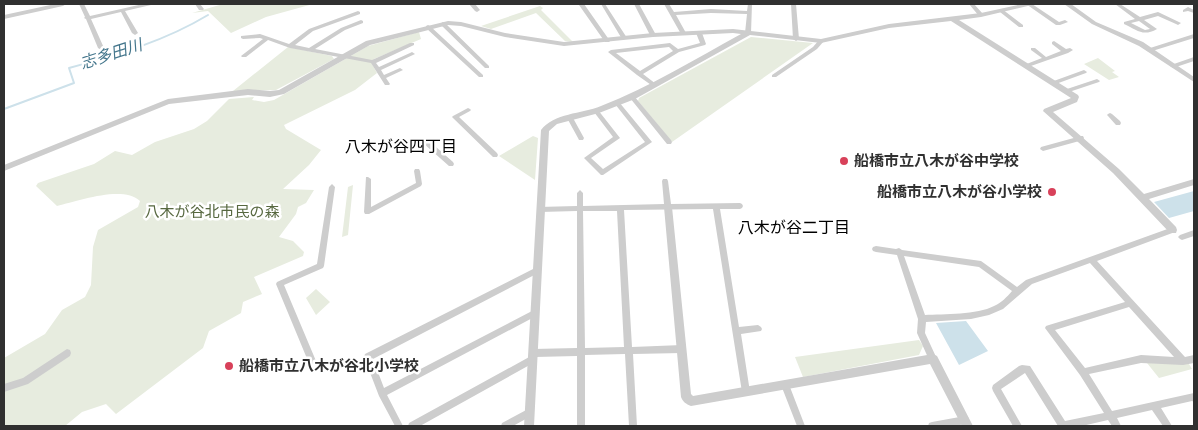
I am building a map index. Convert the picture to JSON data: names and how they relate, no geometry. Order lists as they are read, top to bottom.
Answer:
{
  "districts": ["八木が谷四丁目", "八木が谷二丁目"],
  "water": ["志多田川"],
  "parks": ["八木が谷北市民の森"],
  "places": ["船橋市立八木が谷中学校", "船橋市立八木が谷小学校", "船橋市立八木が谷北小学校"]
}
